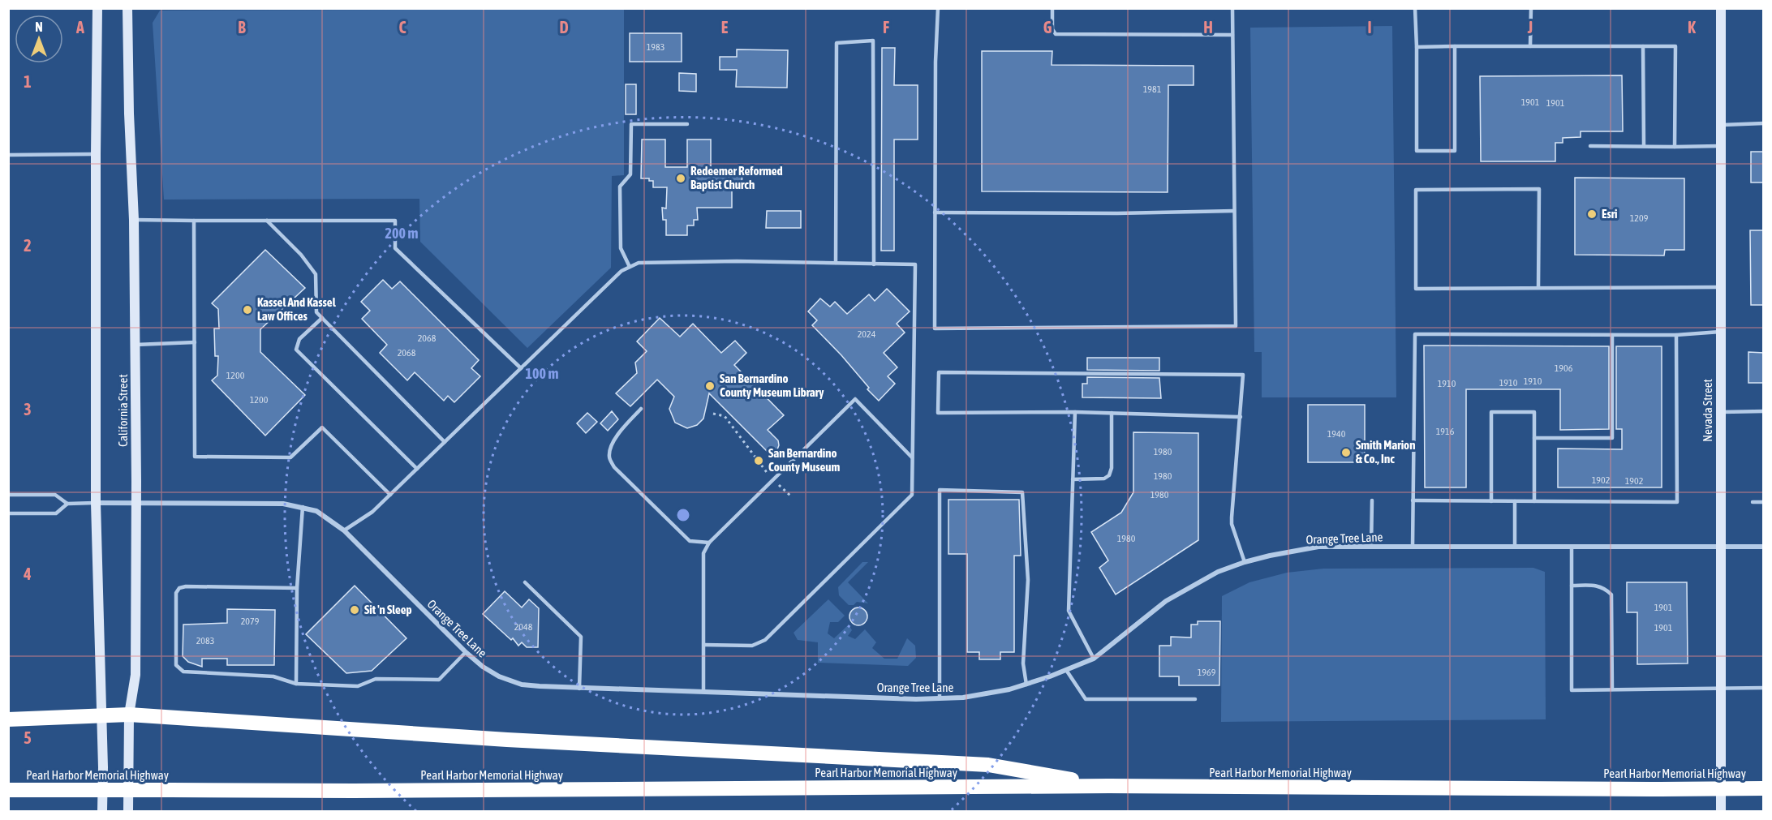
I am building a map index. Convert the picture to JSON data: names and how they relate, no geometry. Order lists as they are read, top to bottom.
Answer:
{
  "streets": {
    "highway": ["Pearl Harbor Memorial Highway"],
    "main road": ["California Street", "Nevada Street"],
    "street": ["Orange Tree Lane"]
  },
  "crossings": [
    ["California Street", "Orange Tree Lane"],
    ["Nevada Street", "Orange Tree Lane"]
  ],
  "places": [
    "Redeemer Reformed Baptist Church",
    "Esri",
    "Kassel And Kassel Law Offices",
    "San Bernardino County Museum Library",
    "Smith Marion & Co., Inc",
    "San Bernardino County Museum",
    "Sit 'n Sleep"
  ],
  "house_numbers": [
    "1983",
    "1981",
    "1901",
    "1901",
    "1209",
    "2024",
    "2068",
    "2068",
    "1906",
    "1200",
    "1910",
    "1910",
    "1910",
    "1200",
    "1916",
    "1940",
    "1980",
    "1980",
    "1902",
    "1902",
    "1980",
    "1980",
    "1901",
    "2079",
    "2048",
    "1901",
    "2083",
    "1969"
  ],
  "north": "top",
  "grid": {
    "columns": [
      "A",
      "B",
      "C",
      "D",
      "E",
      "F",
      "G",
      "H",
      "I",
      "J",
      "K"
    ],
    "rows": [
      "1",
      "2",
      "3",
      "4",
      "5"
    ]
  },
  "rings": ["200 m", "100 m"]
}
